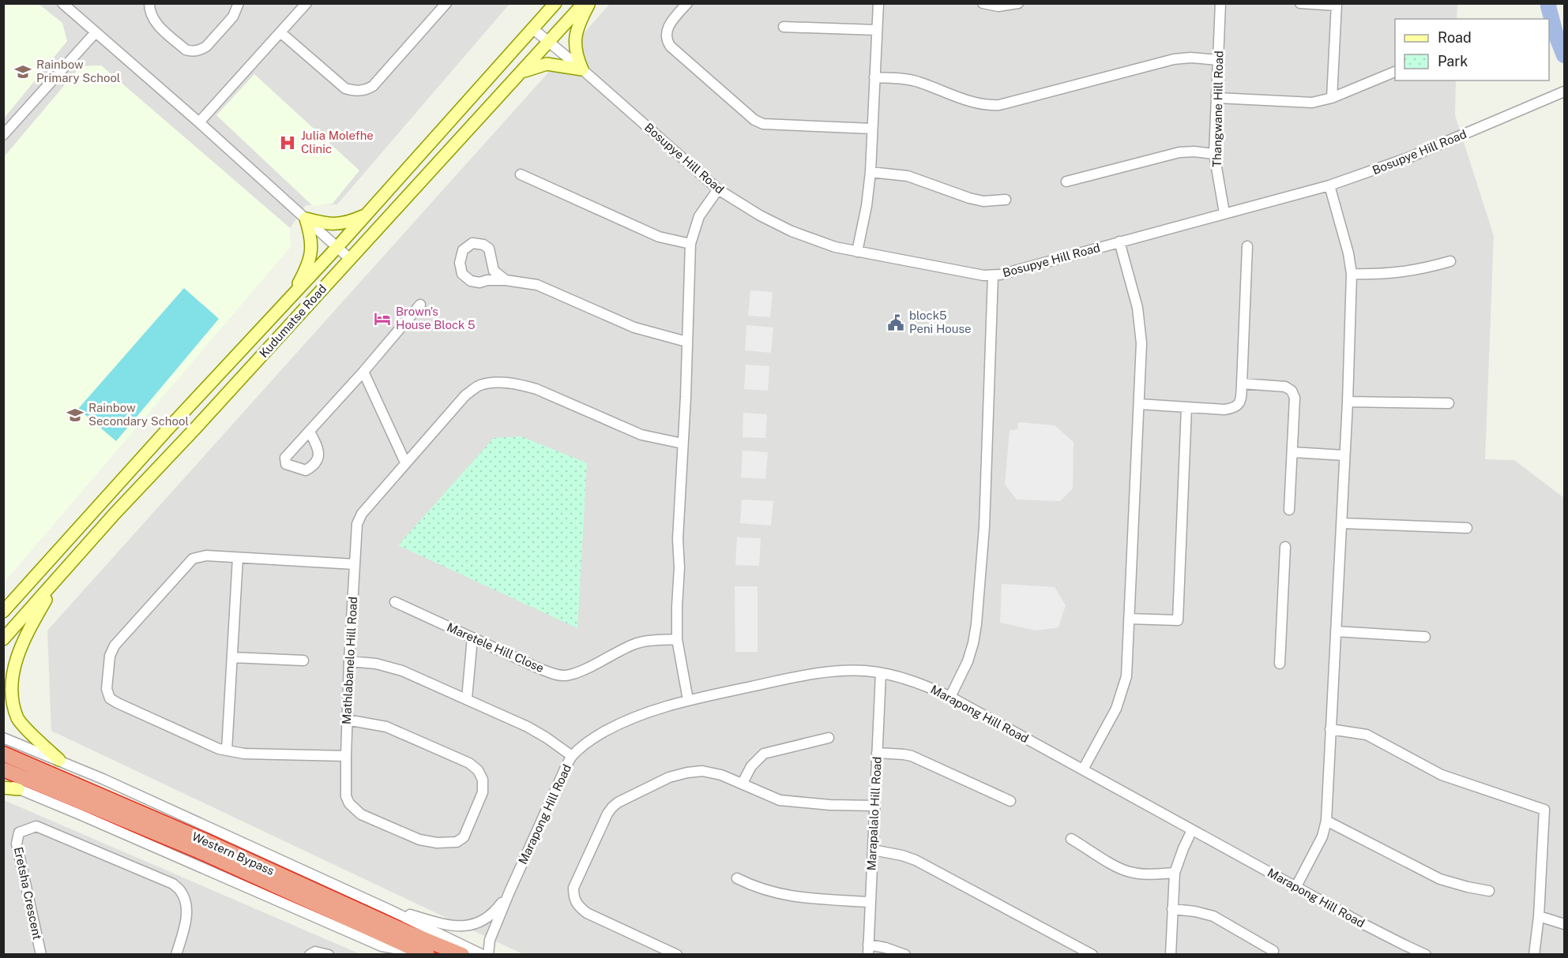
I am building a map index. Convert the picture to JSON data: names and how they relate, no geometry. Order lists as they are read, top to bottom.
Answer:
{
  "streets": {
    "highway": ["Western Bypass"],
    "main road": ["Kudumatse Road"],
    "street": [
      "Thangwane Hill Road",
      "Bosupye Hill Road",
      "Maretele Hill Close",
      "Mathlabanelo Hill Road",
      "Marapong Hill Road",
      "Marapalalo Hill Road",
      "Eretsha Crescent"
    ]
  },
  "crossings": [
    ["Thangwane Hill Road", "Bosupye Hill Road"],
    ["Bosupye Hill Road", "Kudumatse Road"],
    ["Marapong Hill Road", "Marapalalo Hill Road"]
  ],
  "places": {
    "school or university": ["Rainbow Primary School", "Rainbow Secondary School"],
    "hospital": ["Julia Molefhe Clinic"],
    "hotel": ["Brown's House Block 5"],
    "public building": ["block5 Peni House"]
  },
  "legend": ["Road", "Park"]
}
